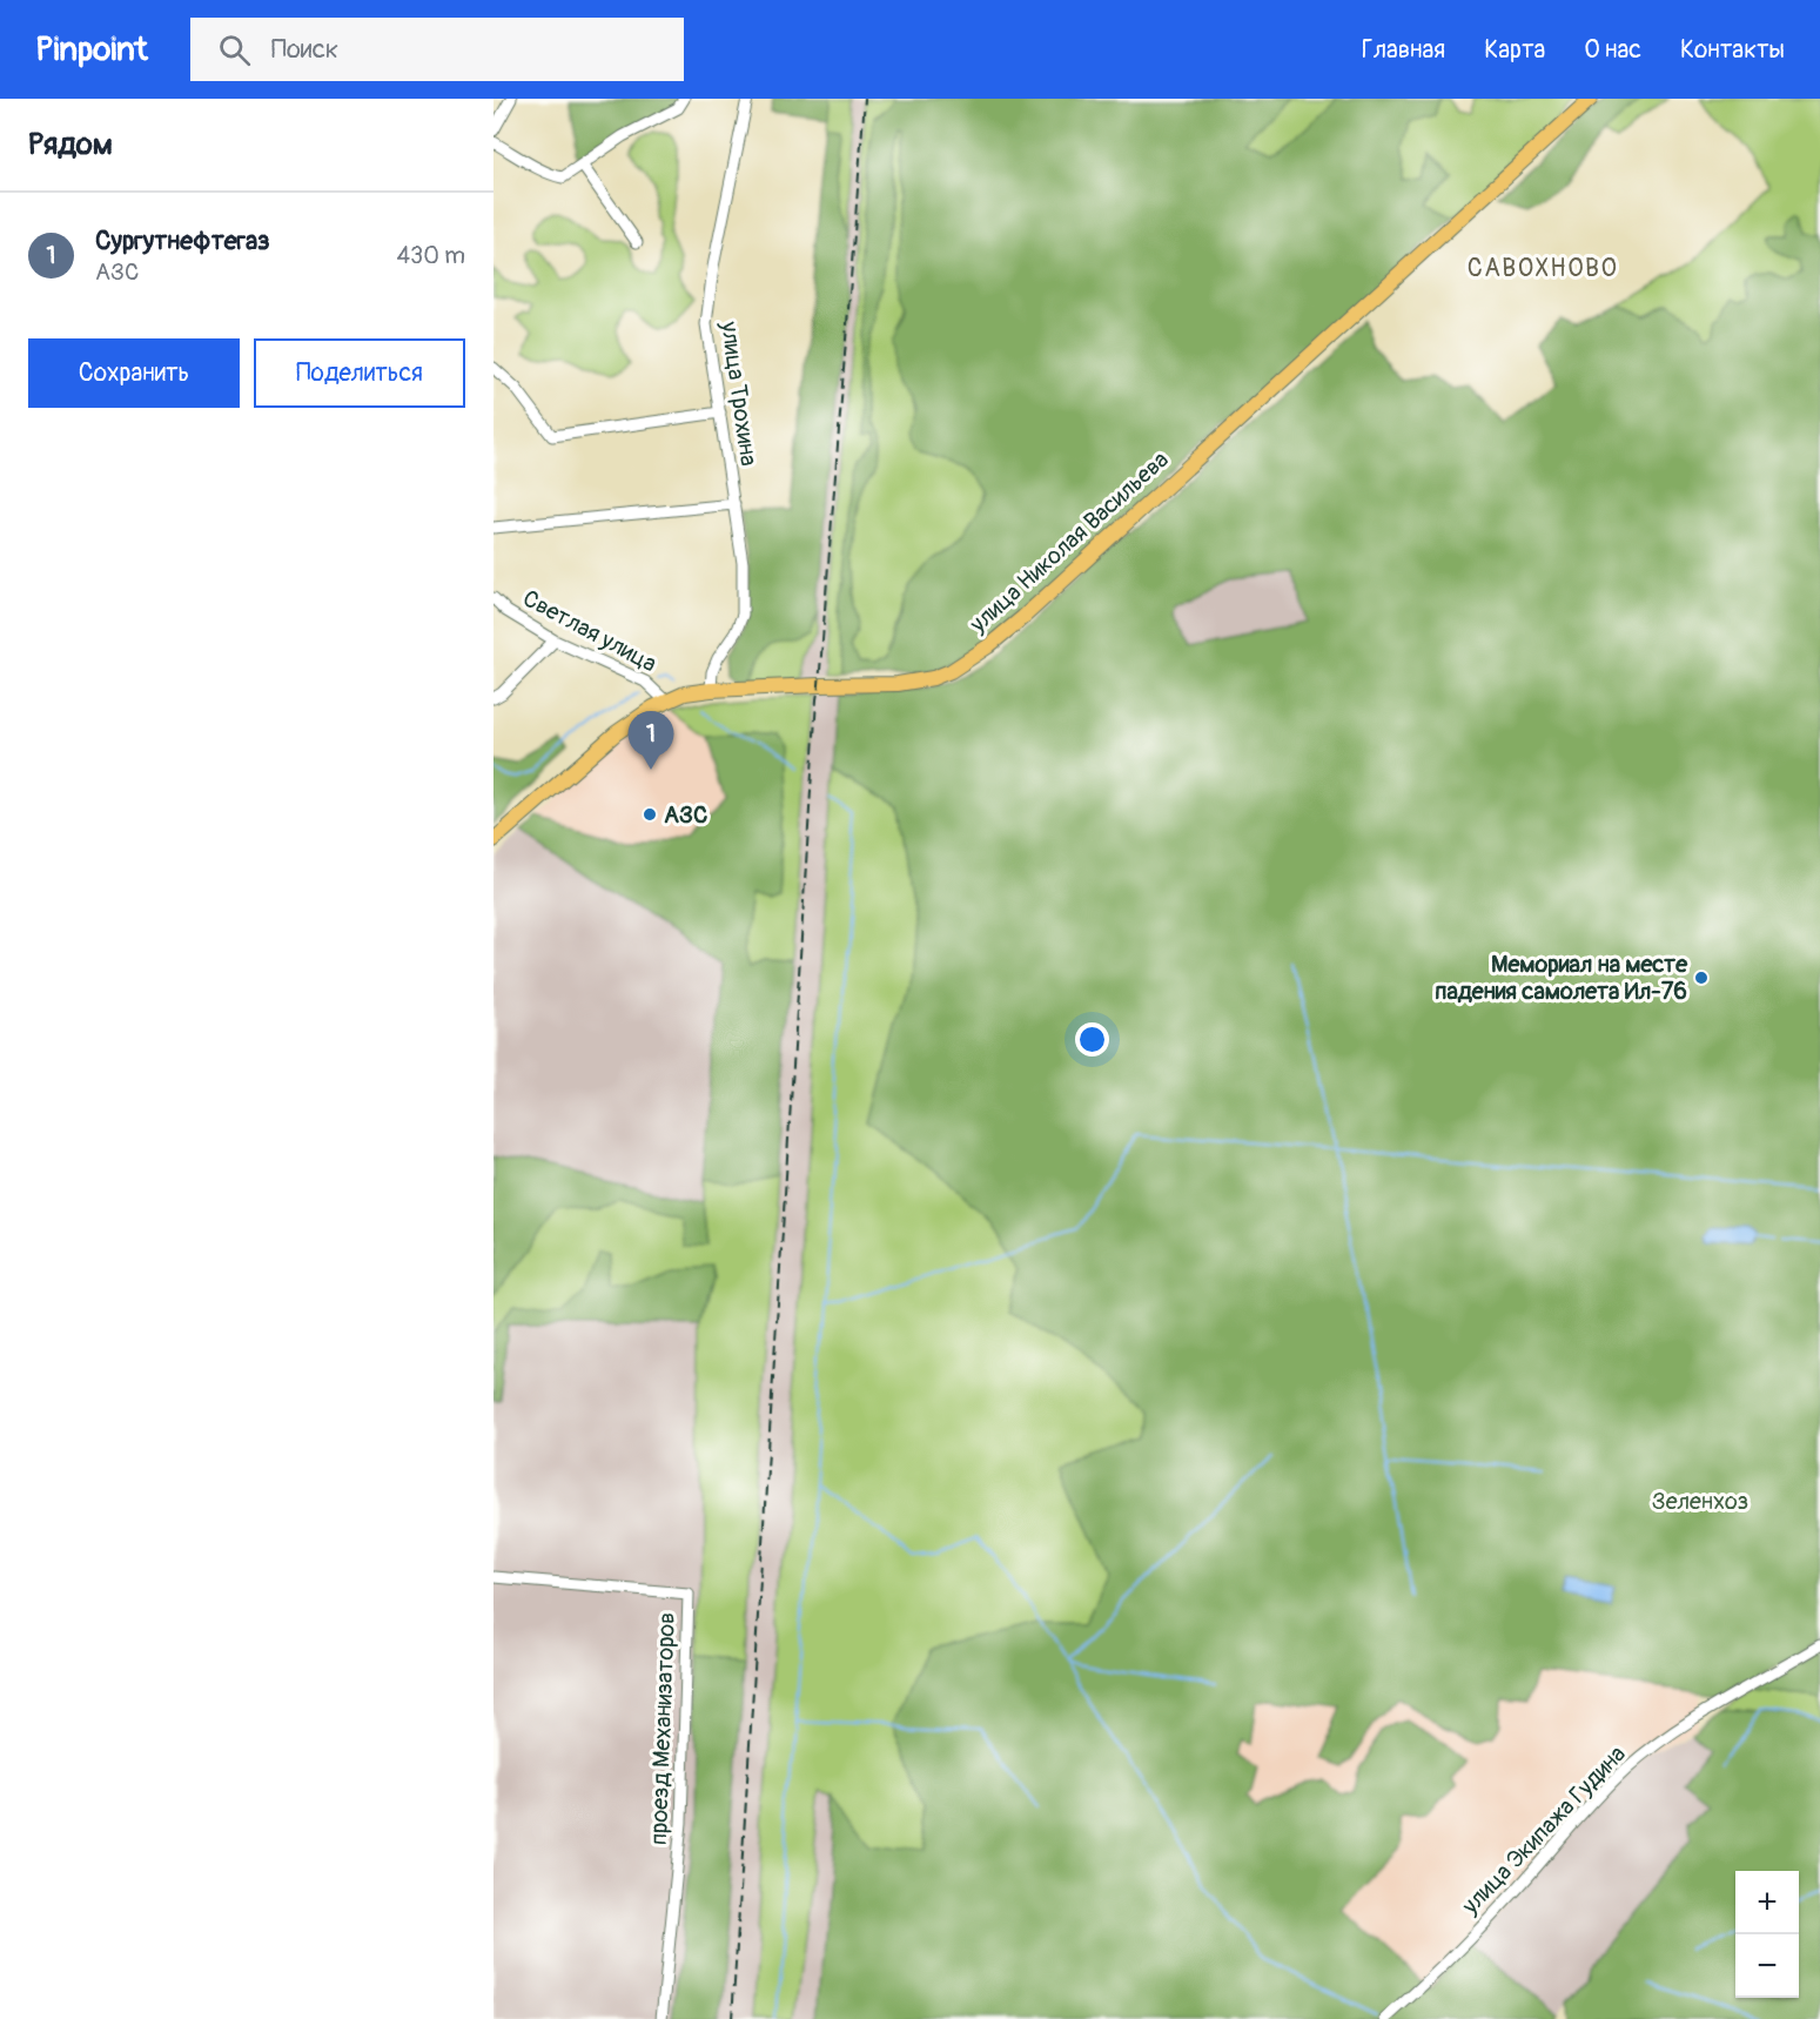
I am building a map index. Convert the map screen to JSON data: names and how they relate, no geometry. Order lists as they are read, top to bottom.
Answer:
{
  "streets": {
    "main road": ["улица Николая Васильева"],
    "street": [
      "улица Трохина",
      "Светлая улица",
      "проезд Механизаторов",
      "улица Экипажа Гудина"
    ]
  },
  "crossings": [
    ["улица Трохина", "улица Николая Васильева"],
    ["улица Николая Васильева", "Светлая улица"]
  ],
  "districts": ["САВОХНОВО"],
  "parks": ["Зеленхоз"],
  "places": ["АЗС", "Мемориал на месте падения самолета Ил-76"],
  "page": {
    "header": "Pinpoint",
    "search": "Поиск",
    "nav": [
      "Главная",
      "Карта",
      "О нас",
      "Контакты"
    ],
    "heading": "Рядом",
    "list": [
      {
        "mark": "1",
        "name": "Сургутнефтегаз",
        "note": "АЗС",
        "value": "430 m"
      }
    ],
    "buttons": ["Сохранить", "Поделиться"],
    "pins": "1",
    "map_buttons": ["+", "−"]
  }
}
